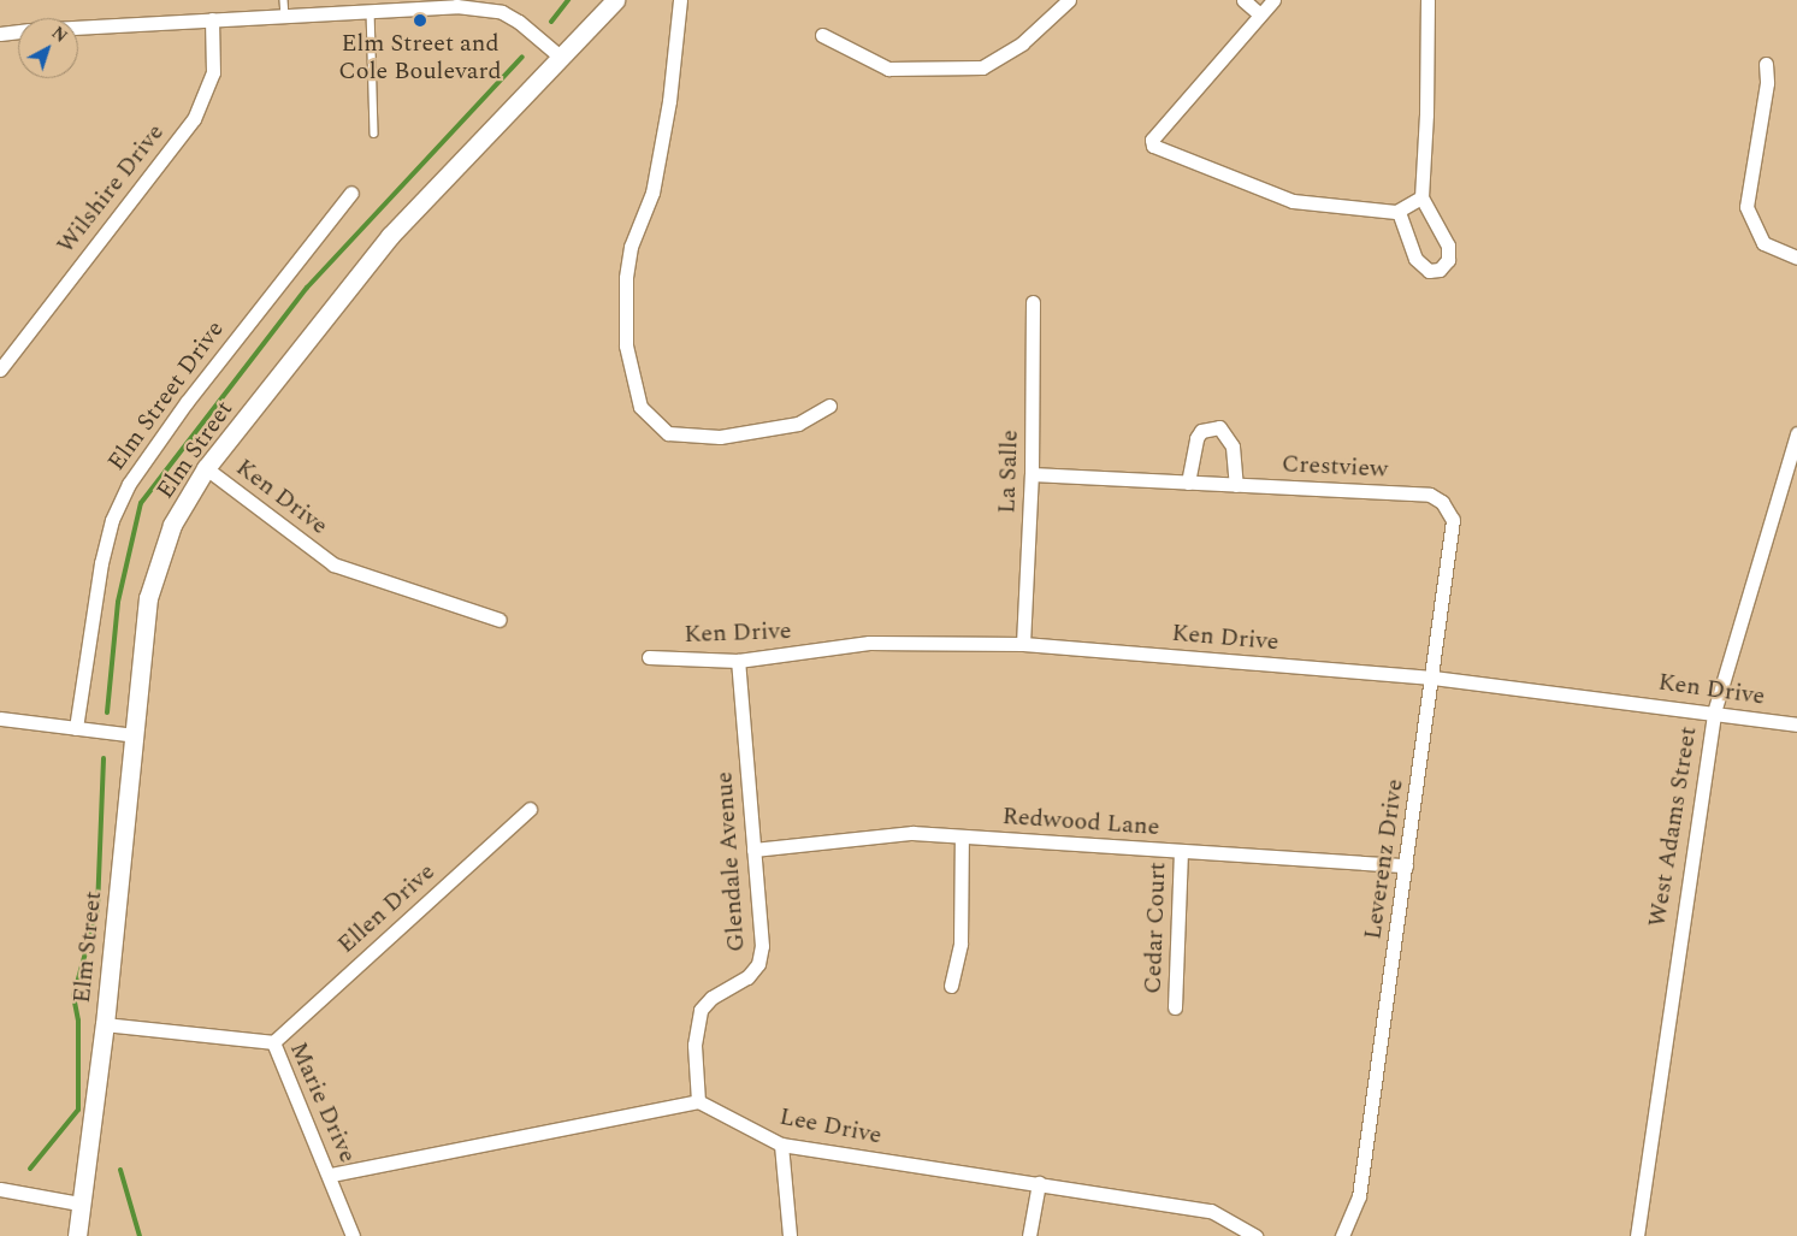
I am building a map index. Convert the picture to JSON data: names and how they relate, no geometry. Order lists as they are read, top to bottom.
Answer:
{
  "streets": {
    "main road": ["Elm Street"],
    "street": [
      "Wilshire Drive",
      "Elm Street Drive",
      "Crestview",
      "La Salle",
      "Ken Drive",
      "Redwood Lane",
      "West Adams Street",
      "Leverenz Drive",
      "Glendale Avenue",
      "Ellen Drive",
      "Cedar Court",
      "Marie Drive",
      "Lee Drive"
    ]
  },
  "crossings": [
    ["Elm Street", "Ken Drive"],
    ["Elm Street", "Marie Drive"],
    ["Crestview", "La Salle"],
    ["Crestview", "Leverenz Drive"],
    ["La Salle", "Ken Drive"],
    ["Ken Drive", "West Adams Street"],
    ["Ken Drive", "Leverenz Drive"],
    ["Ken Drive", "Glendale Avenue"],
    ["Redwood Lane", "Leverenz Drive"],
    ["Redwood Lane", "Glendale Avenue"],
    ["Redwood Lane", "Cedar Court"],
    ["Glendale Avenue", "Lee Drive"],
    ["Ellen Drive", "Marie Drive"]
  ],
  "places": ["Elm Street and Cole Boulevard"],
  "north": "top right"
}
